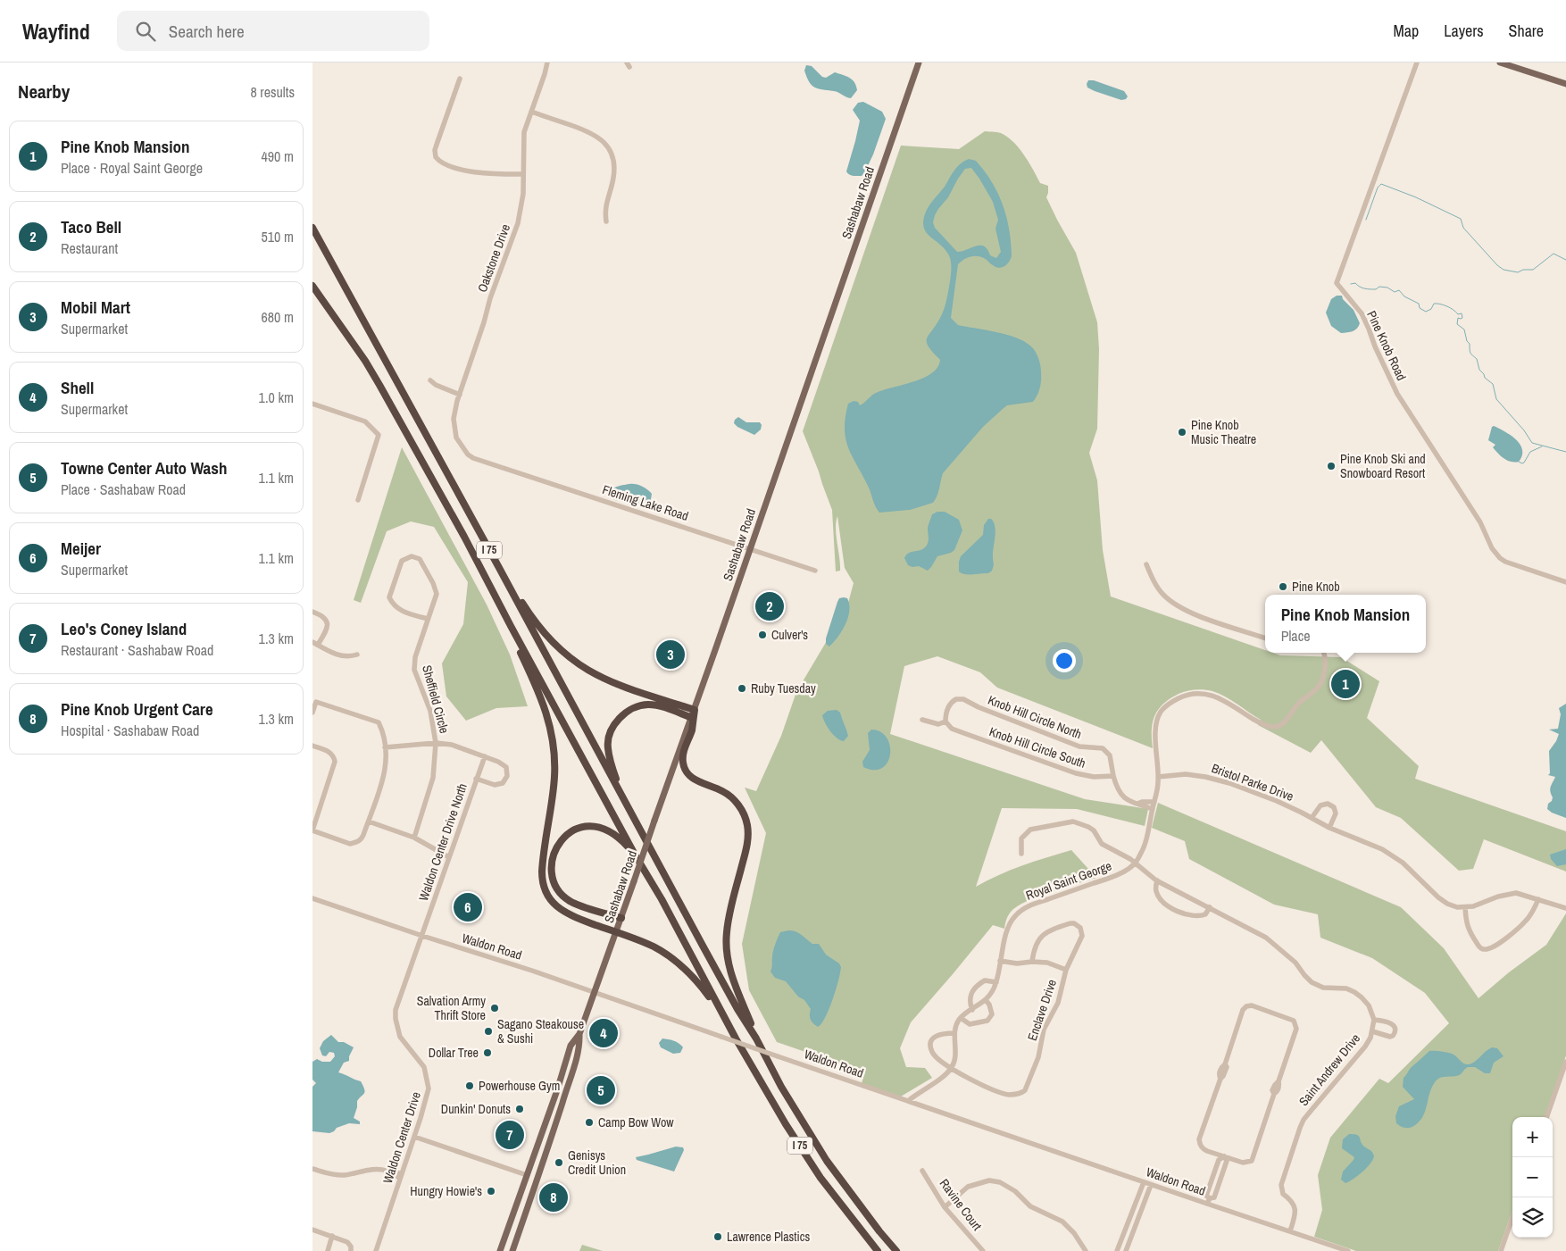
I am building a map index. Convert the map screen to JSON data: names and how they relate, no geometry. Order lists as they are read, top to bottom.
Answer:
{
  "streets": {
    "highway": ["I 75"],
    "main road": ["Sashabaw Road"],
    "street": [
      "Oakstone Drive",
      "Pine Knob Road",
      "Fleming Lake Road",
      "Sheffield Circle",
      "Knob Hill Circle North",
      "Knob Hill Circle South",
      "Bristol Parke Drive",
      "Waldon Center Drive North",
      "Royal Saint George",
      "Waldon Road",
      "Enclave Drive",
      "Saint Andrew Drive",
      "Waldon Center Drive",
      "Ravine Court"
    ]
  },
  "crossings": [
    ["Sashabaw Road", "Fleming Lake Road"],
    ["Sashabaw Road", "Waldon Road"],
    ["Oakstone Drive", "Fleming Lake Road"],
    ["Knob Hill Circle North", "Knob Hill Circle South"],
    ["Waldon Center Drive North", "Waldon Road"],
    ["Waldon Center Drive North", "Waldon Center Drive"],
    ["Waldon Road", "Saint Andrew Drive"],
    ["Waldon Road", "Waldon Center Drive"]
  ],
  "places": [
    "Pine Knob Music Theatre",
    "Pine Knob Ski and Snowboard Resort",
    "Pine Knob",
    "Culver's",
    "Ruby Tuesday",
    "Salvation Army Thrift Store",
    "Sagano Steakouse & Sushi",
    "Dollar Tree",
    "Powerhouse Gym",
    "Dunkin' Donuts",
    "Camp Bow Wow",
    "Genisys Credit Union",
    "Hungry Howie's",
    "Lawrence Plastics"
  ],
  "page": {
    "header": "Wayfind",
    "search": "Search here",
    "nav": ["Map", "Layers", "Share"],
    "heading": ["Nearby", "8 results"],
    "list": [
      {
        "mark": "1",
        "name": "Pine Knob Mansion",
        "note": "Place · Royal Saint George",
        "value": "490 m"
      },
      {
        "mark": "2",
        "name": "Taco Bell",
        "note": "Restaurant",
        "value": "510 m"
      },
      {
        "mark": "3",
        "name": "Mobil Mart",
        "note": "Supermarket",
        "value": "680 m"
      },
      {
        "mark": "4",
        "name": "Shell",
        "note": "Supermarket",
        "value": "1.0 km"
      },
      {
        "mark": "5",
        "name": "Towne Center Auto Wash",
        "note": "Place · Sashabaw Road",
        "value": "1.1 km"
      },
      {
        "mark": "6",
        "name": "Meijer",
        "note": "Supermarket",
        "value": "1.1 km"
      },
      {
        "mark": "7",
        "name": "Leo's Coney Island",
        "note": "Restaurant · Sashabaw Road",
        "value": "1.3 km"
      },
      {
        "mark": "8",
        "name": "Pine Knob Urgent Care",
        "note": "Hospital · Sashabaw Road",
        "value": "1.3 km"
      }
    ],
    "pins": [
      "2",
      "3",
      "1",
      "6",
      "4",
      "5",
      "7",
      "8"
    ],
    "popup": ["Pine Knob Mansion", "Place"],
    "map_buttons": ["+", "−"]
  }
}
